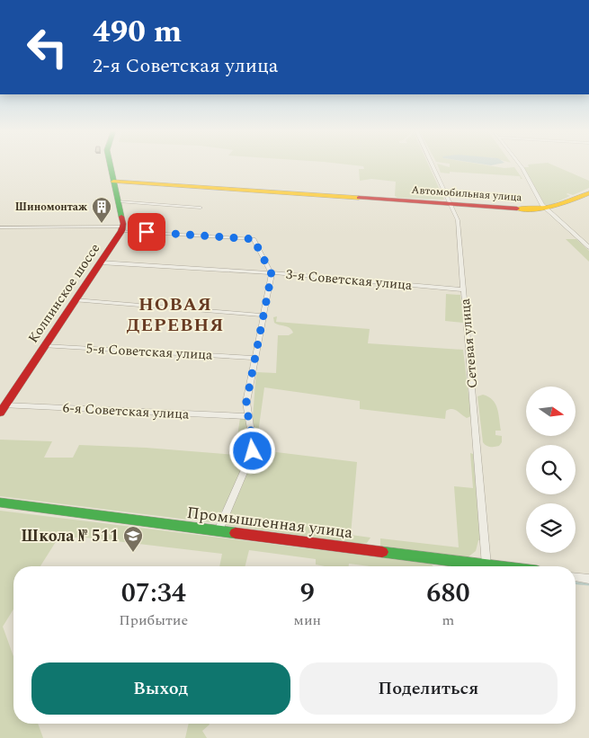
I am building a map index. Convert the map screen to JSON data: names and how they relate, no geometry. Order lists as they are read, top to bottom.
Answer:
{
  "streets": {
    "street": [
      "Автомобильная улица",
      "3-я Советская улица",
      "Колпинское шоссе",
      "Сетевая улица",
      "5-я Советская улица",
      "6-я Советская улица",
      "Промышленная улица"
    ]
  },
  "crossings": [
    ["Автомобильная улица", "Сетевая улица"],
    ["3-я Советская улица", "Колпинское шоссе"],
    ["3-я Советская улица", "Сетевая улица"],
    ["Колпинское шоссе", "5-я Советская улица"],
    ["Колпинское шоссе", "6-я Советская улица"],
    ["Сетевая улица", "Промышленная улица"]
  ],
  "districts": ["НОВАЯ ДЕРЕВНЯ"],
  "places": {
    "building": ["Шиномонтаж"],
    "school or university": ["Школа № 511"]
  },
  "north": "right",
  "page": {
    "turn": ["490 m", "2-я Советская улица"],
    "eta": [
      "07:34",
      "Прибытие",
      "9",
      "мин",
      "680",
      "m"
    ],
    "buttons": ["Выход", "Поделиться"]
  }
}
